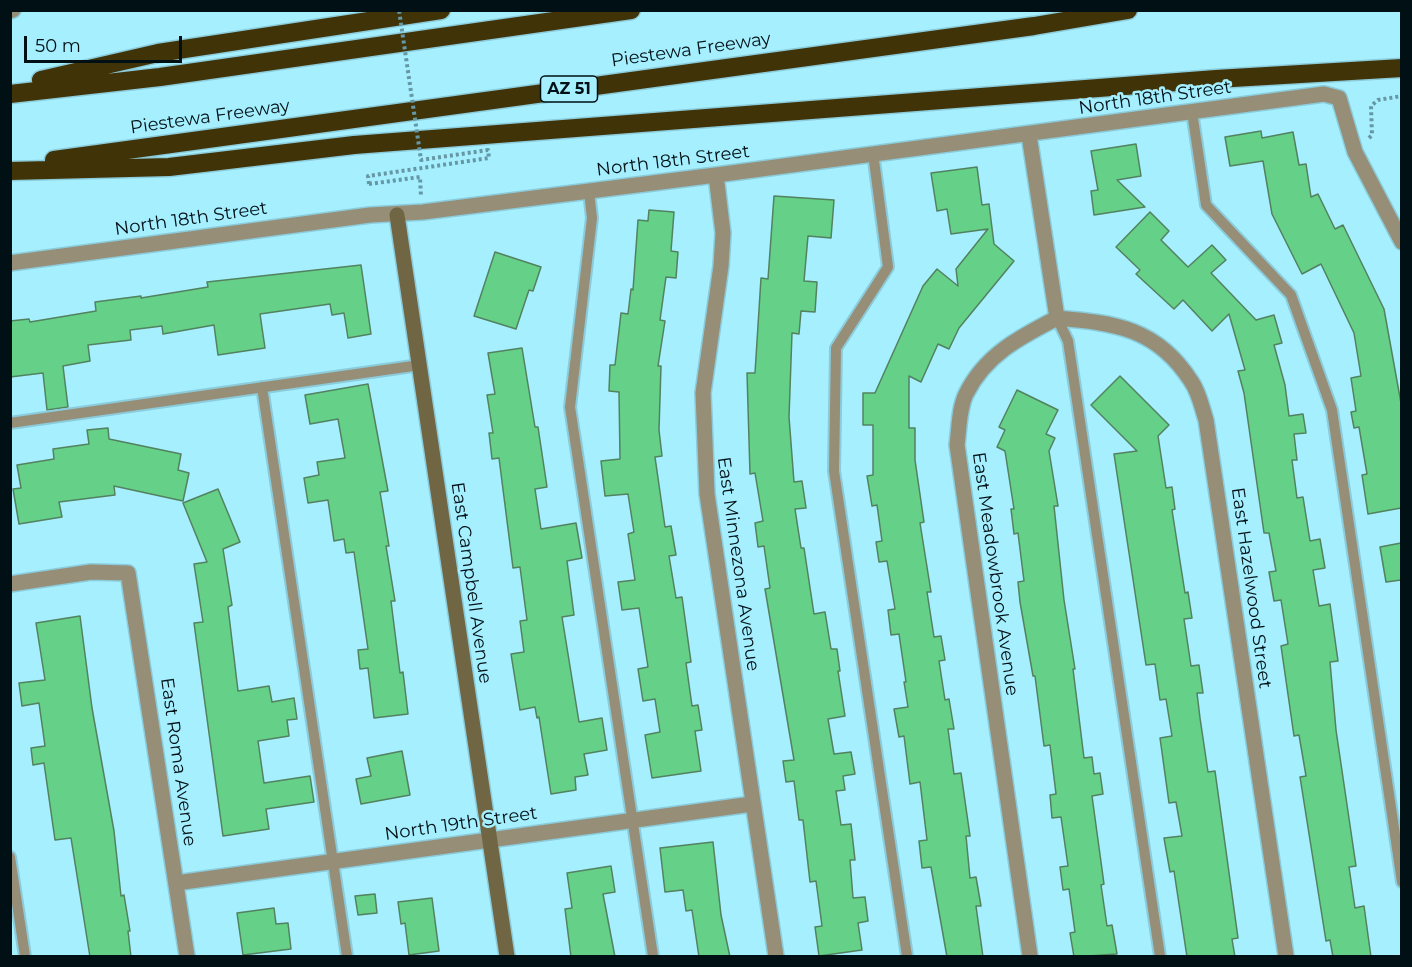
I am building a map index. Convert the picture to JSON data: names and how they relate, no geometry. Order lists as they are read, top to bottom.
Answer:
{
  "streets": {
    "highway": ["Piestewa Freeway", "AZ 51"],
    "street": [
      "North 18th Street",
      "East Minnezona Avenue",
      "East Meadowbrook Avenue",
      "East Campbell Avenue",
      "East Hazelwood Street",
      "East Roma Avenue",
      "North 19th Street"
    ]
  },
  "crossings": [
    ["North 18th Street", "East Minnezona Avenue"],
    ["North 18th Street", "East Campbell Avenue"],
    ["East Minnezona Avenue", "North 19th Street"],
    ["East Meadowbrook Avenue", "East Hazelwood Street"],
    ["East Campbell Avenue", "North 19th Street"],
    ["East Roma Avenue", "North 19th Street"]
  ],
  "scale_bar": "50 m"
}
